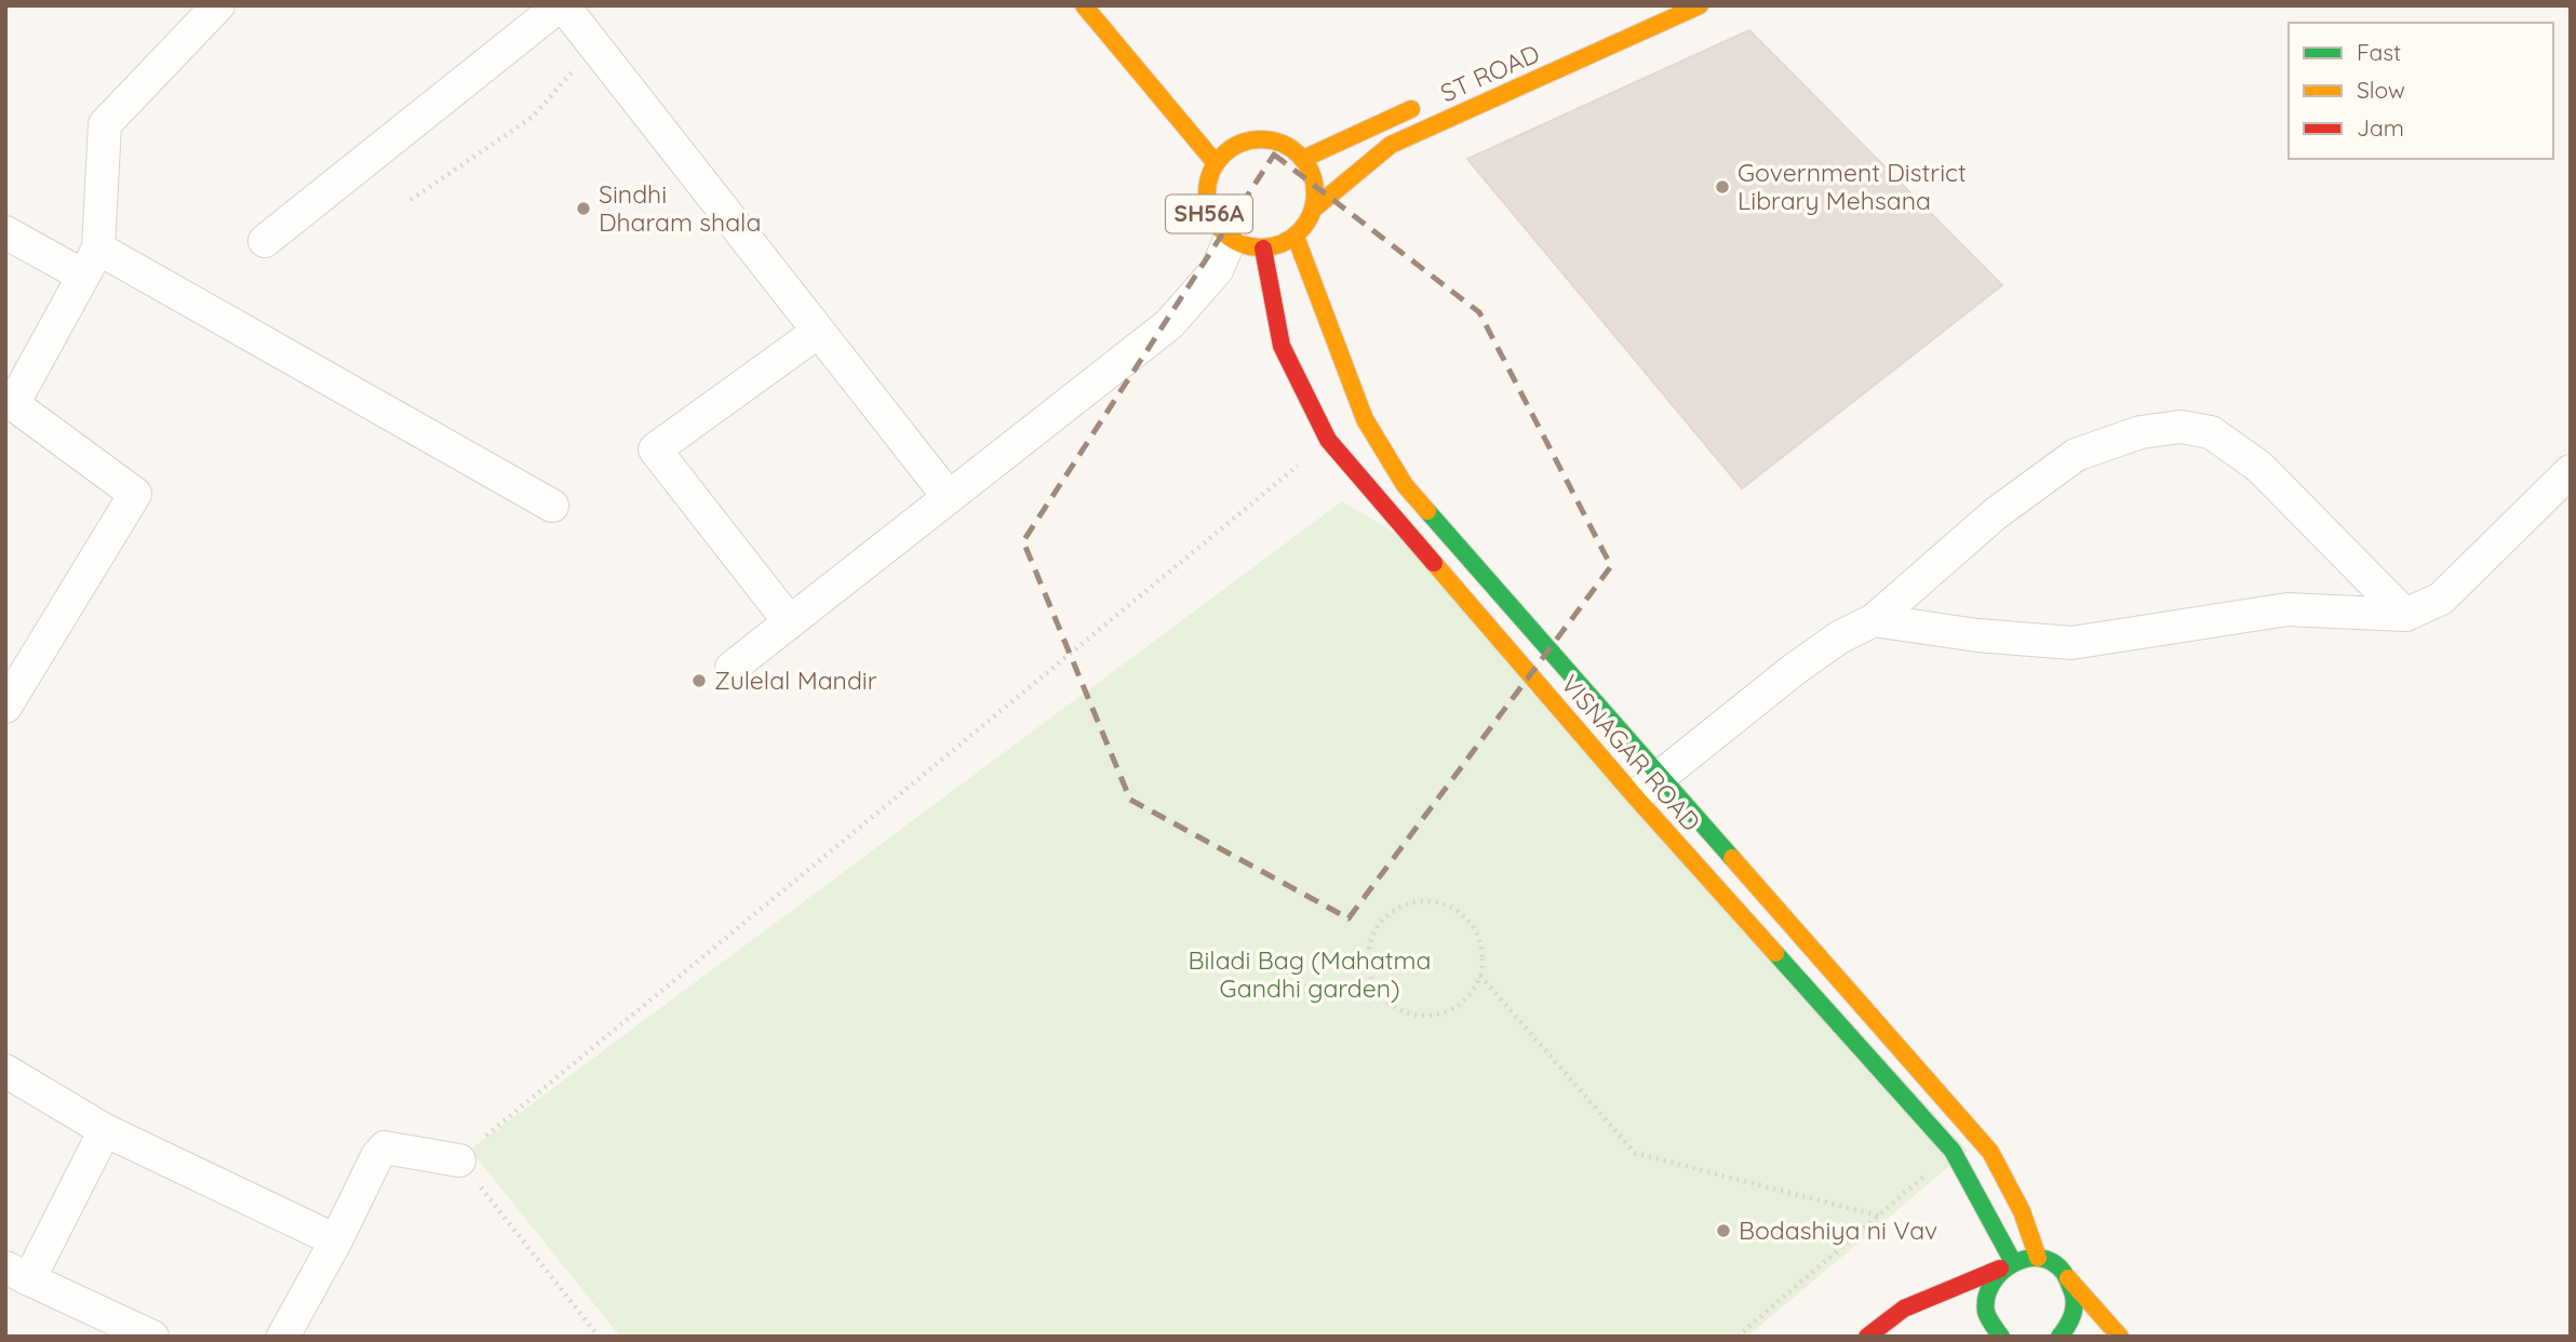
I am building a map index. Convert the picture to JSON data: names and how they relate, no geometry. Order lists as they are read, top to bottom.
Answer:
{
  "streets": {
    "main road": ["ST ROAD", "SH56A", "VISNAGAR ROAD"]
  },
  "crossings": [
    ["ST ROAD", "SH56A"],
    ["ST ROAD", "VISNAGAR ROAD"],
    ["SH56A", "VISNAGAR ROAD"]
  ],
  "parks": ["Biladi Bag (Mahatma Gandhi garden)"],
  "places": [
    "Government District Library Mehsana",
    "Sindhi Dharam shala",
    "Zulelal Mandir",
    "Bodashiya ni Vav"
  ],
  "legend": ["Fast", "Slow", "Jam"]
}
